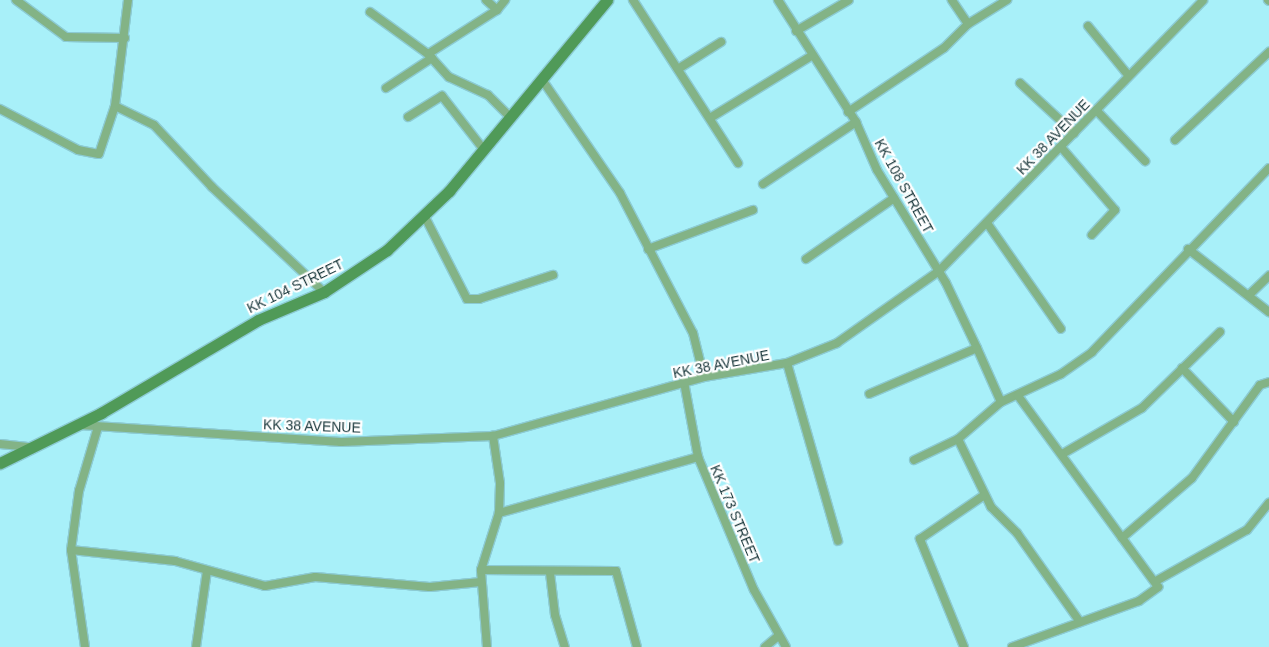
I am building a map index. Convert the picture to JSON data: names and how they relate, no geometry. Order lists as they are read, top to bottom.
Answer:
{
  "streets": {
    "street": [
      "KK 38 AVENUE",
      "KK 108 STREET",
      "KK 104 STREET",
      "KK 173 STREET"
    ]
  },
  "crossings": [
    ["KK 38 AVENUE", "KK 108 STREET"],
    ["KK 38 AVENUE", "KK 104 STREET"],
    ["KK 38 AVENUE", "KK 173 STREET"]
  ]
}
